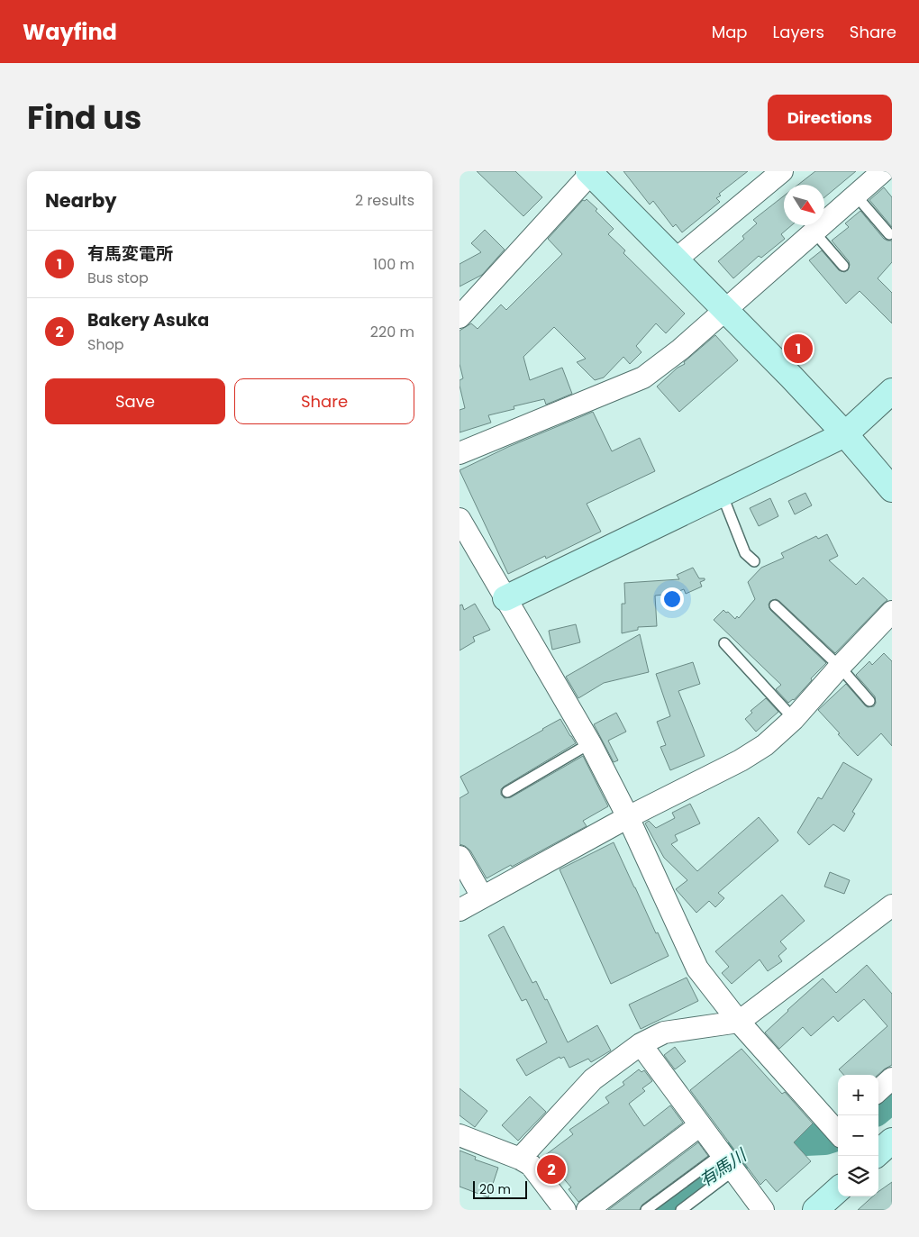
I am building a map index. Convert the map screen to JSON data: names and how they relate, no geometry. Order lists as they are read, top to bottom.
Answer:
{
  "water": ["有馬川"],
  "scale_bar": "20 m",
  "north": "bottom right",
  "page": {
    "header": "Wayfind",
    "nav": ["Map", "Layers", "Share"],
    "title": "Find us",
    "buttons": [
      "Directions",
      ["Save", "Share"]
    ],
    "heading": ["Nearby", "2 results"],
    "list": [
      {
        "mark": "1",
        "name": "有馬変電所",
        "note": "Bus stop",
        "value": "100 m"
      },
      {
        "mark": "2",
        "name": "Bakery Asuka",
        "note": "Shop",
        "value": "220 m"
      }
    ],
    "pins": ["1", "2"],
    "map_buttons": ["+", "−"],
    "scale": "20 m"
  }
}
